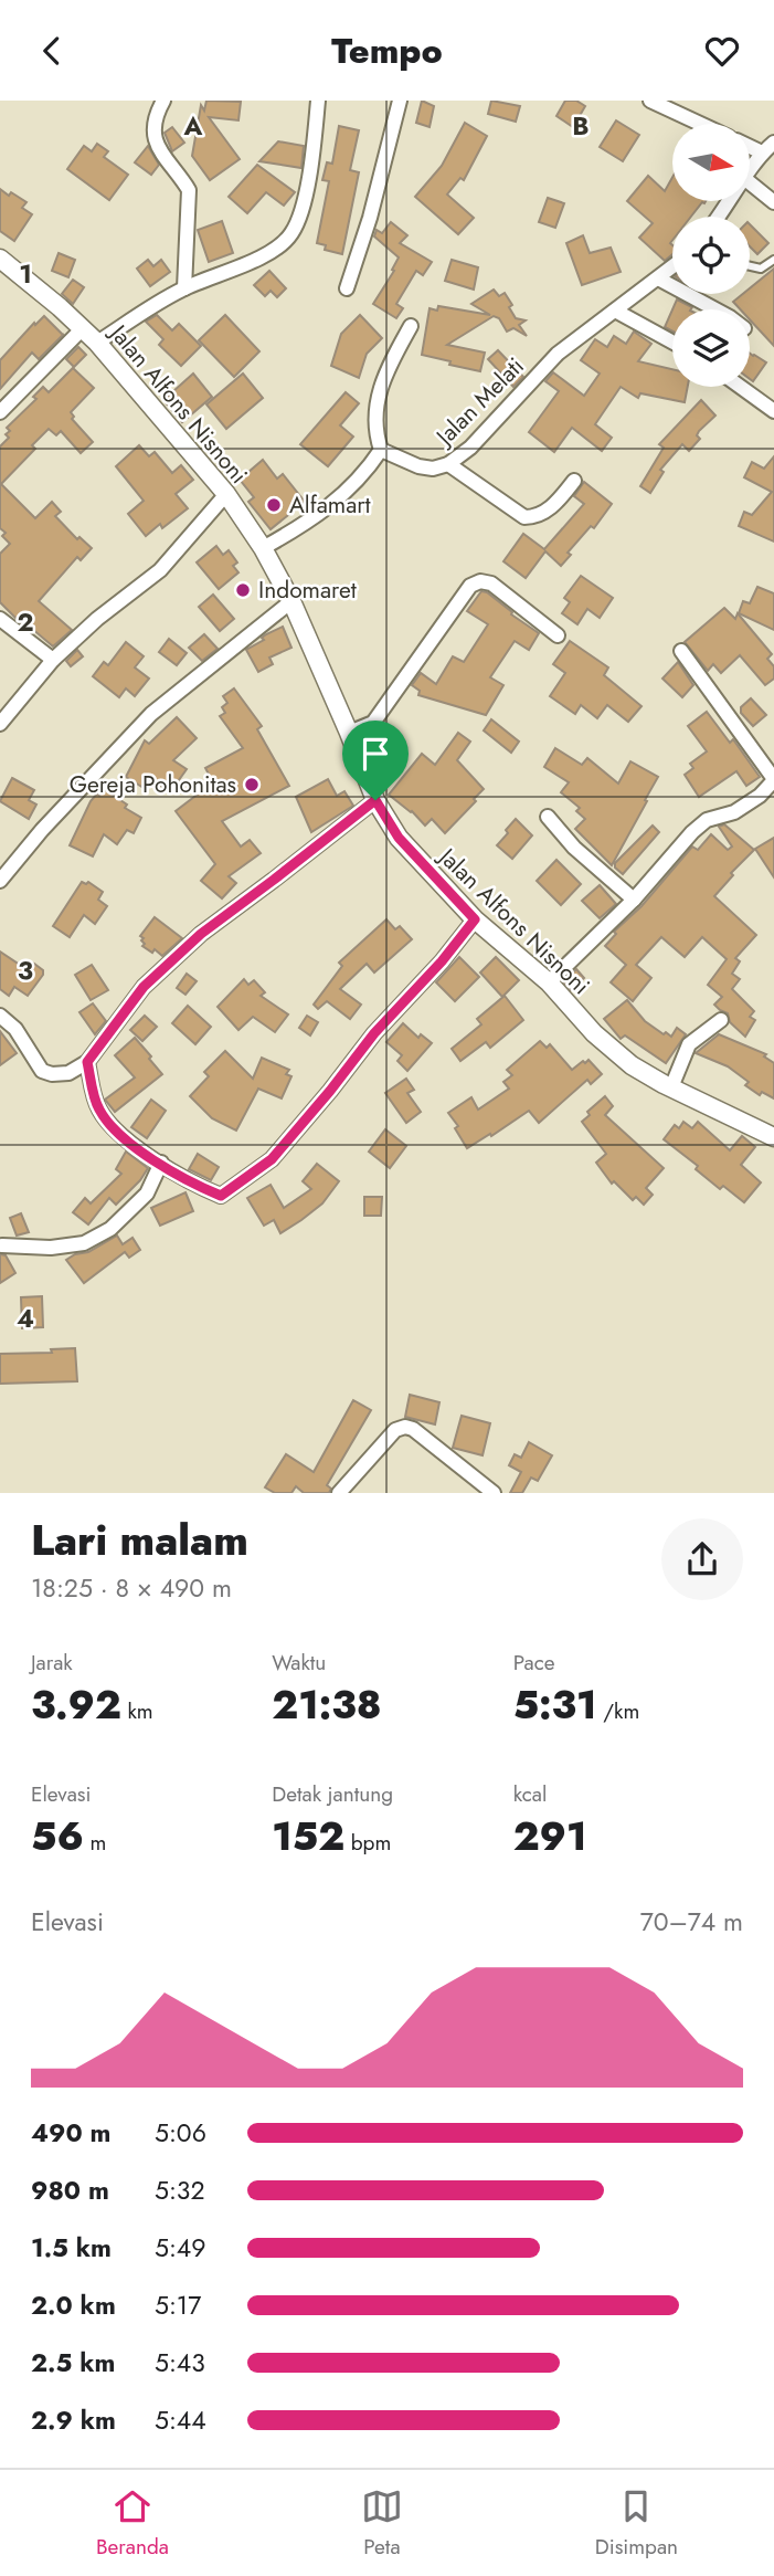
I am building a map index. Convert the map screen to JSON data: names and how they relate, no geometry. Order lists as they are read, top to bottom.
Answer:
{
  "streets": {
    "main road": ["Jalan Alfons Nisnoni"],
    "street": ["Jalan Melati"]
  },
  "places": ["Alfamart", "Indomaret", "Gereja Pohonitas"],
  "north": "right",
  "page": {
    "header": "Tempo",
    "heading": ["Lari malam", "18:25 · 8 × 490 m"],
    "stats": [
      ["Jarak", "3.92 km"],
      ["Waktu", "21:38"],
      ["Pace", "5:31 /km"],
      ["Elevasi", "56 m"],
      ["Detak jantung", "152 bpm"],
      ["kcal", "291"]
    ],
    "chart": ["Elevasi", "70–74 m"],
    "list": [
      {
        "name": "490 m",
        "note": "5:06"
      },
      {
        "name": "980 m",
        "note": "5:32"
      },
      {
        "name": "1.5 km",
        "note": "5:49"
      },
      {
        "name": "2.0 km",
        "note": "5:17"
      },
      {
        "name": "2.5 km",
        "note": "5:43"
      },
      {
        "name": "2.9 km",
        "note": "5:44"
      }
    ],
    "tabs": ["Beranda", "Peta", "Disimpan"]
  },
  "grid": {
    "columns": ["A", "B"],
    "rows": [
      "1",
      "2",
      "3",
      "4"
    ]
  }
}
